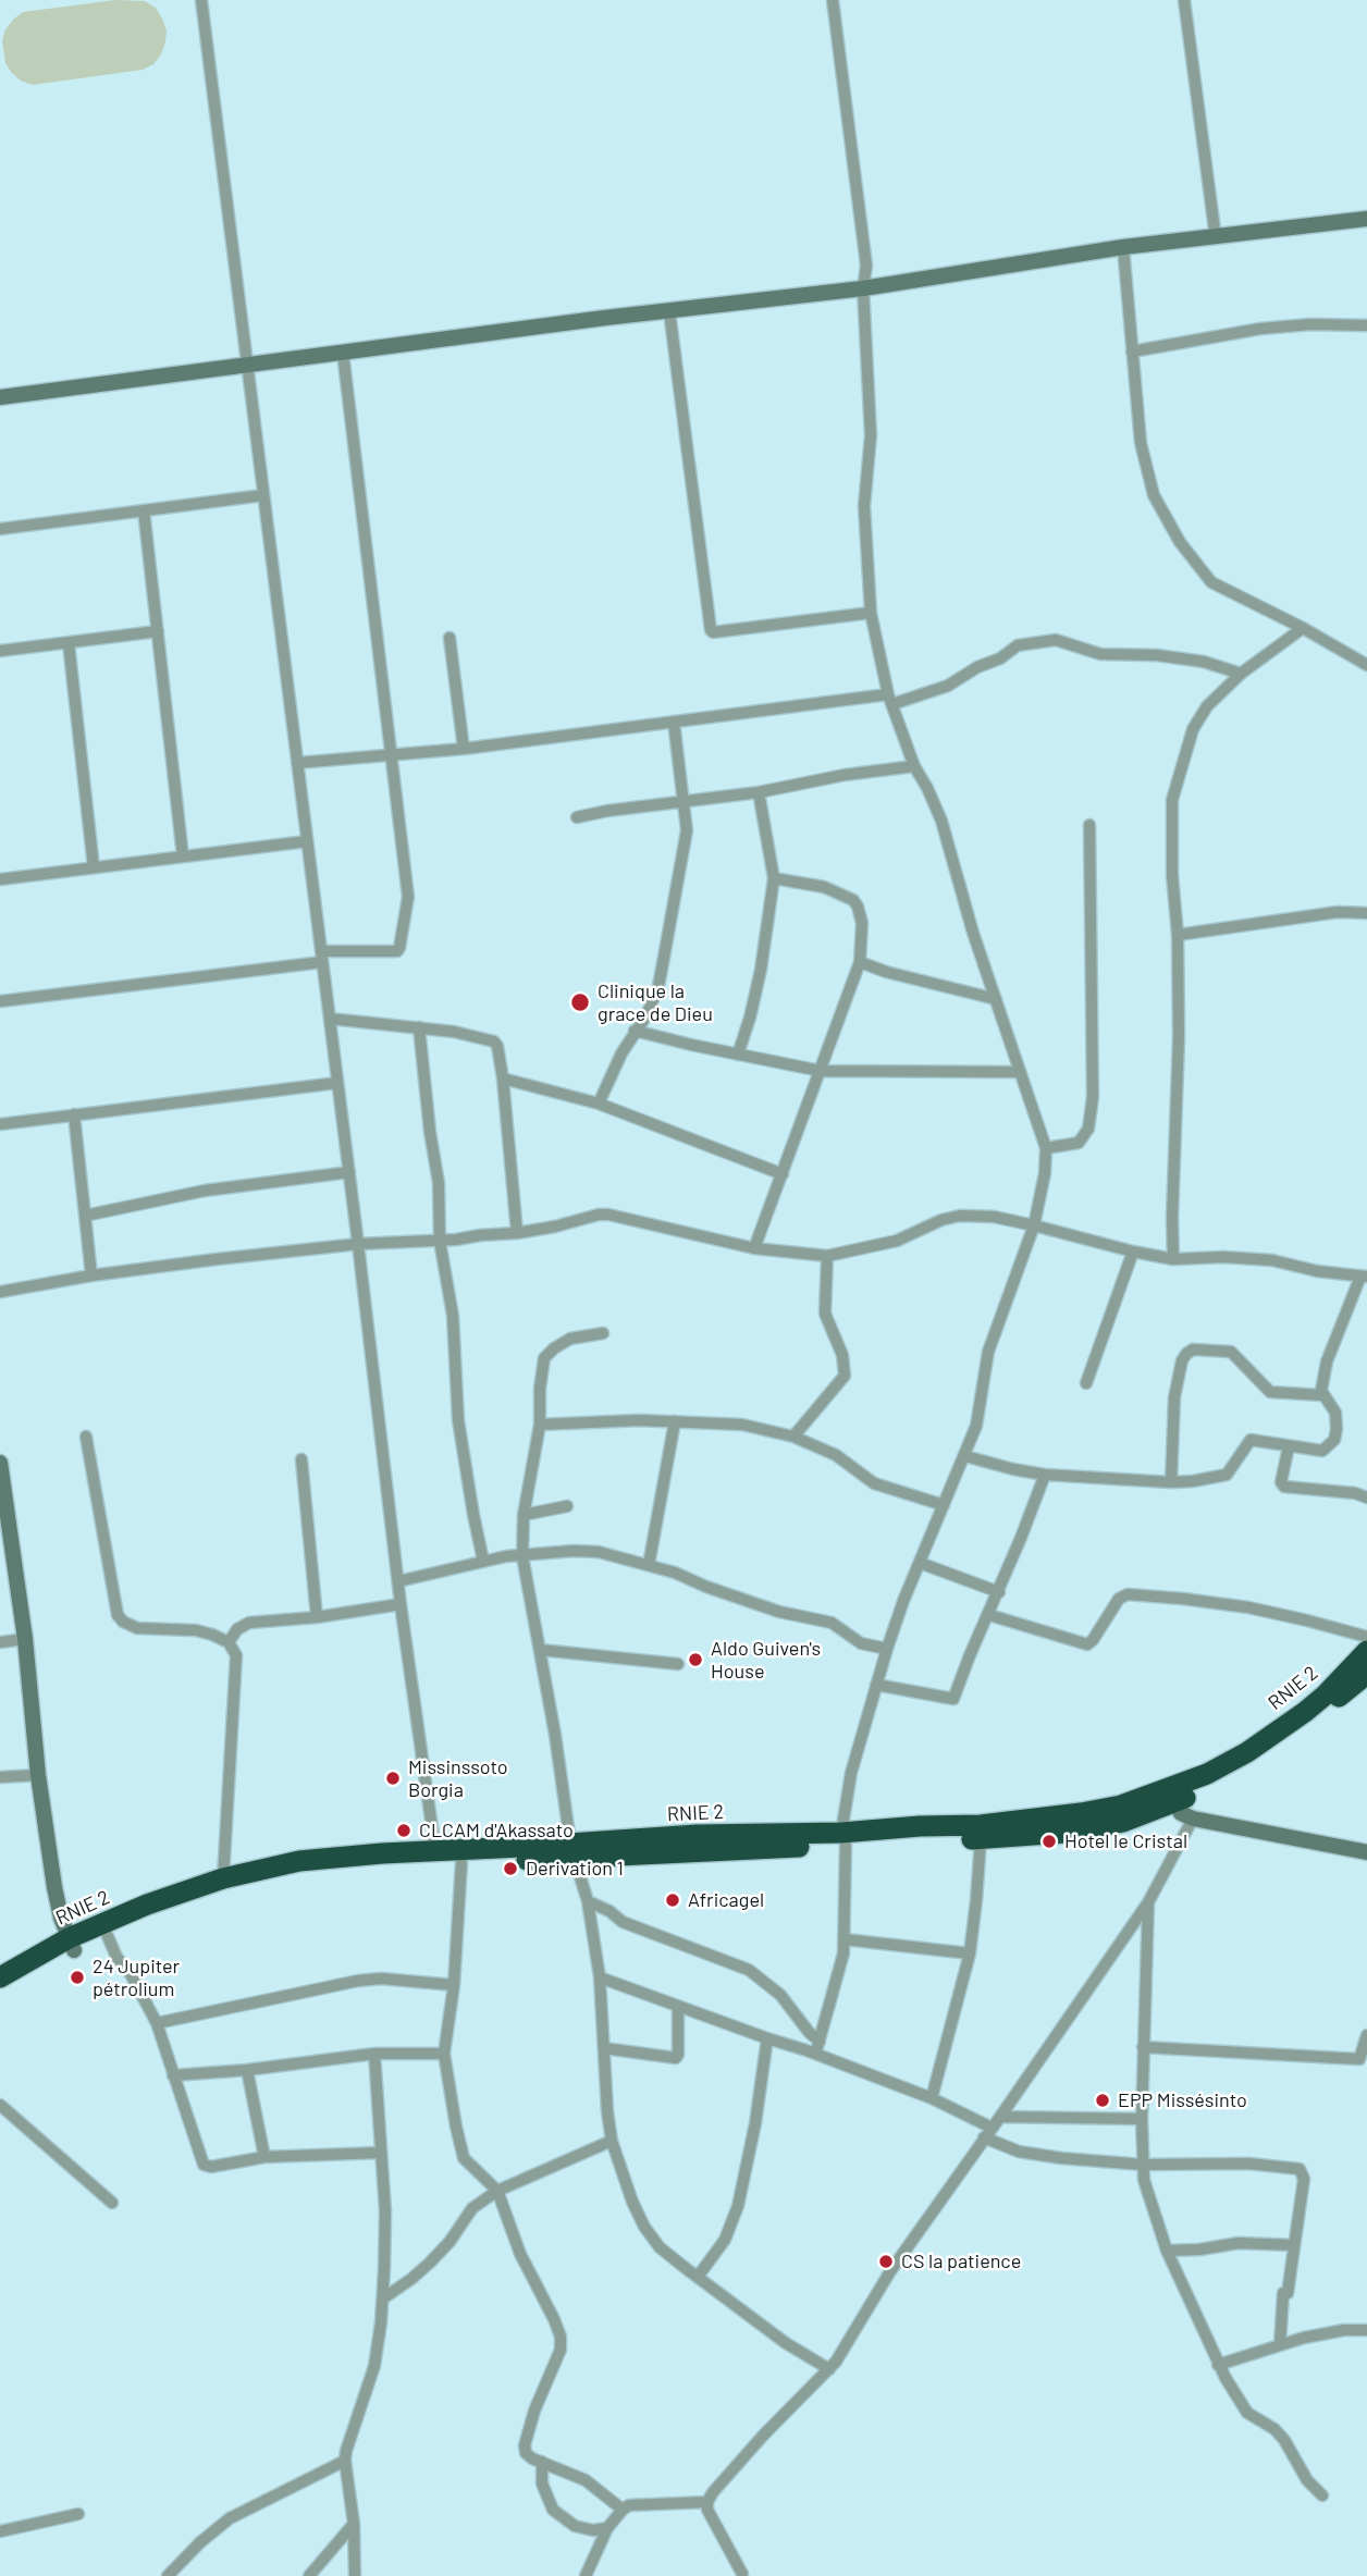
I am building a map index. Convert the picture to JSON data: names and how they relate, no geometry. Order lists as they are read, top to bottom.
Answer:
{
  "streets": {
    "highway": ["RNIE 2"]
  },
  "places": [
    "Clinique la grace de Dieu",
    "Aldo Guiven's House",
    "Missinssoto Borgia",
    "CLCAM d'Akassato",
    "Hotel le Cristal",
    "Derivation 1",
    "Africagel",
    "24 Jupiter pétrolium",
    "EPP Missésinto",
    "CS la patience"
  ]
}
